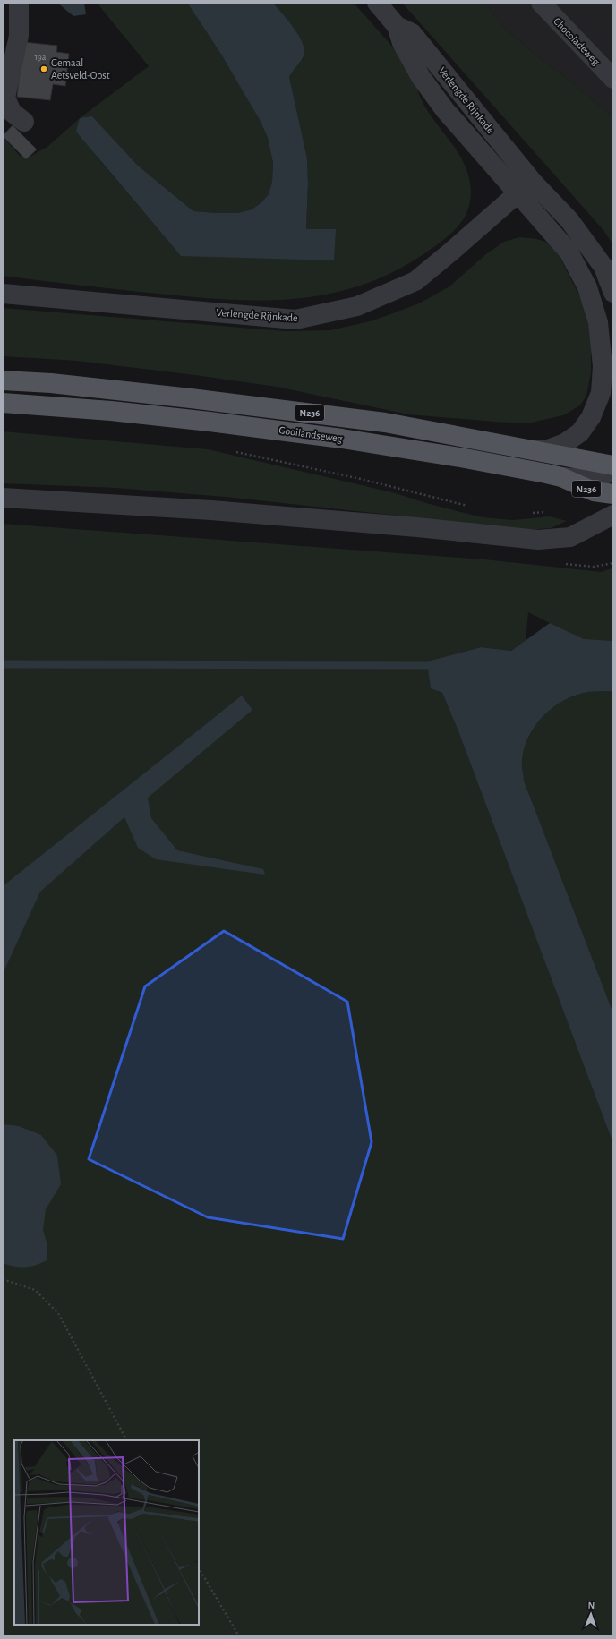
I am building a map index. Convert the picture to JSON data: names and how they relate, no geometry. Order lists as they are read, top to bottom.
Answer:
{
  "streets": {
    "main road": ["N236", "Gooilandseweg"],
    "street": ["Chocoladeweg", "Verlengde Rijnkade"]
  },
  "crossings": [
    ["Verlengde Rijnkade", "Gooilandseweg"]
  ],
  "places": ["Gemaal Aetsveld-Oost"],
  "house_numbers": ["19a"],
  "north": "top"
}
